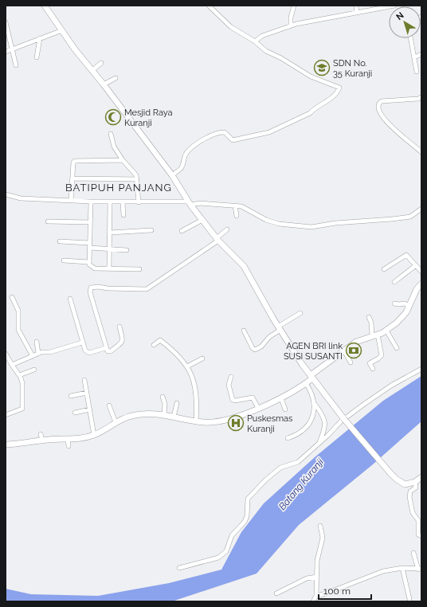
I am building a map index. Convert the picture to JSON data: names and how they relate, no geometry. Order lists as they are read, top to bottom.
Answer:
{
  "districts": ["BATIPUH PANJANG"],
  "water": ["Batang Kuranji"],
  "places": {
    "school or university": ["SDN No. 35 Kuranji"],
    "mosque": ["Mesjid Raya Kuranji"],
    "bank": ["AGEN BRI link SUSI SUSANTI"],
    "hospital": ["Puskesmas Kuranji"]
  },
  "scale_bar": "100 m",
  "north": "top left"
}
